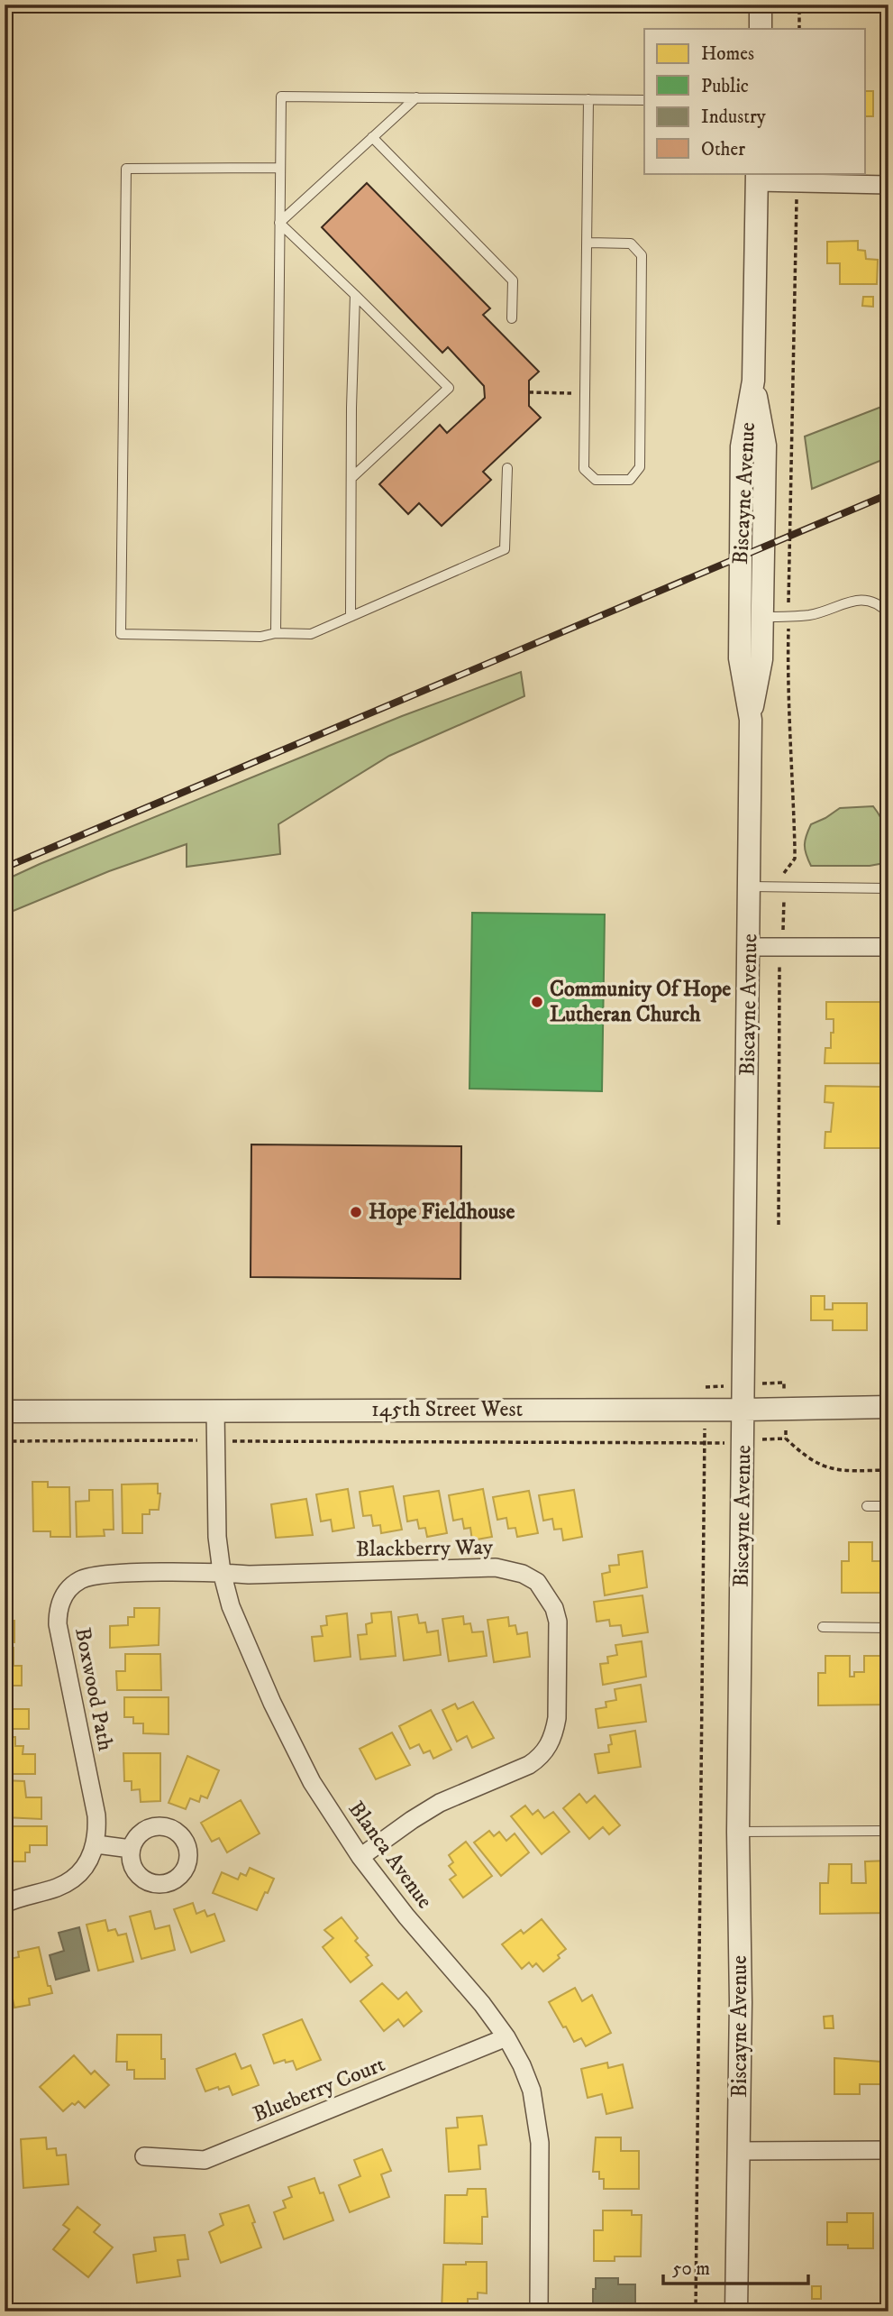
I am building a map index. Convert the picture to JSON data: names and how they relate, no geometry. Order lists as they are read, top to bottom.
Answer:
{
  "streets": {
    "street": [
      "Biscayne Avenue",
      "145th Street West",
      "Blackberry Way",
      "Boxwood Path",
      "Blanca Avenue",
      "Blueberry Court"
    ]
  },
  "crossings": [
    ["Biscayne Avenue", "145th Street West"],
    ["145th Street West", "Blanca Avenue"],
    ["Blackberry Way", "Boxwood Path"],
    ["Blackberry Way", "Blanca Avenue"],
    ["Boxwood Path", "Blanca Avenue"],
    ["Blanca Avenue", "Blueberry Court"]
  ],
  "places": ["Community Of Hope Lutheran Church", "Hope Fieldhouse"],
  "legend": [
    "Homes",
    "Public",
    "Industry",
    "Other"
  ],
  "scale_bar": "50 m"
}
